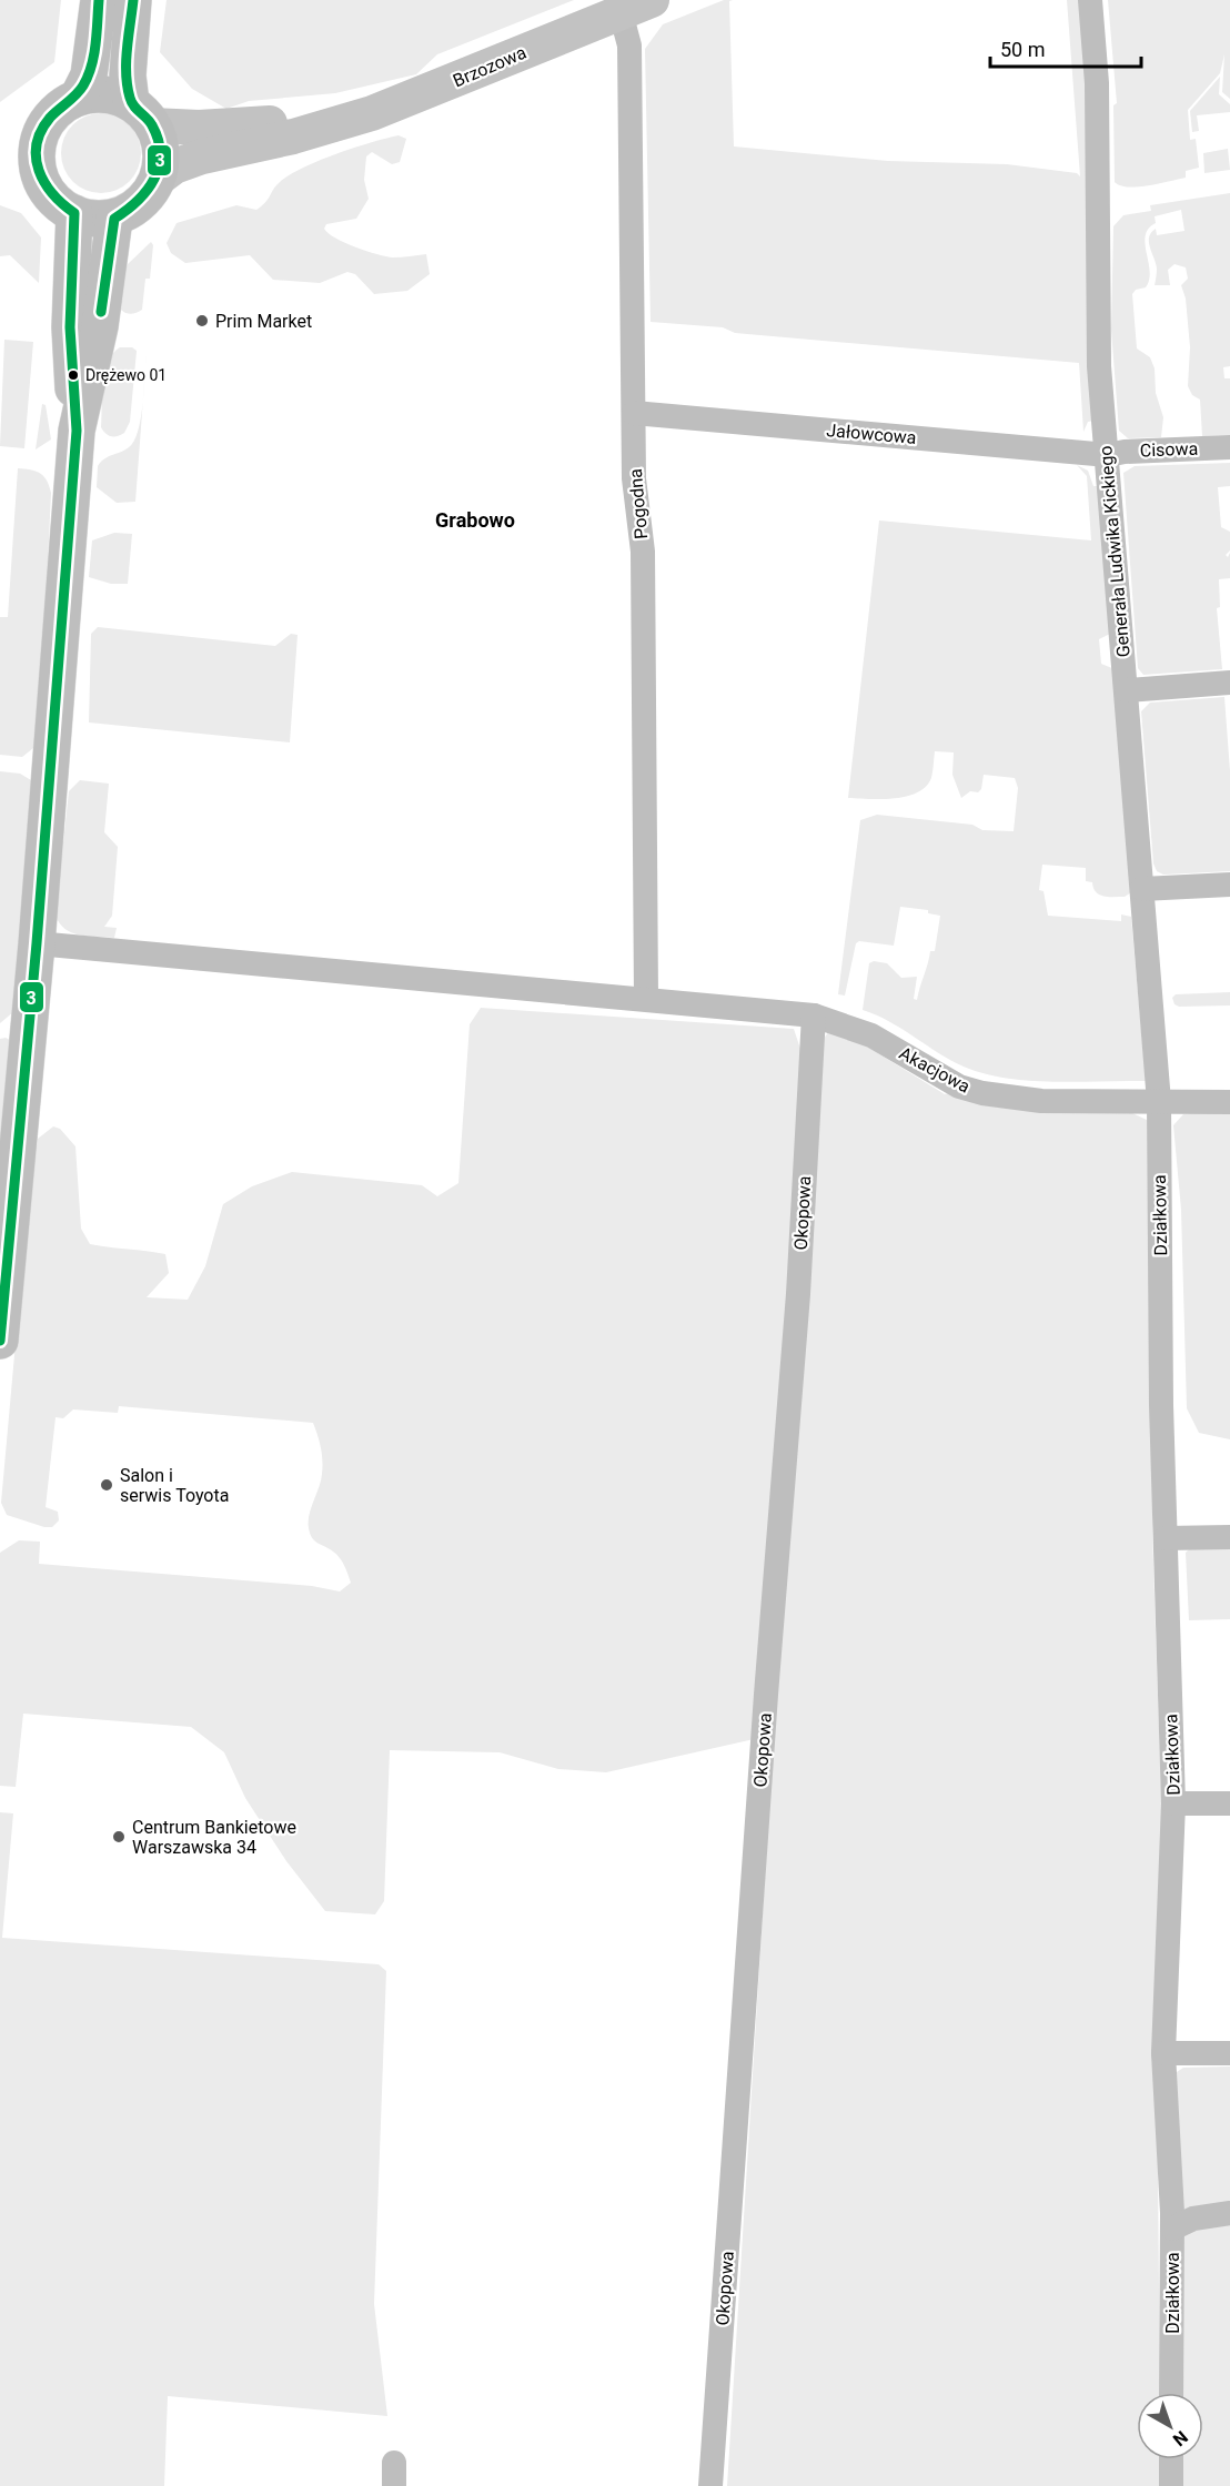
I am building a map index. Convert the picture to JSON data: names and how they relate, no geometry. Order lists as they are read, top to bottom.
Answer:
{
  "streets": {
    "main road": ["Brzozowa"],
    "street": [
      "Jałowcowa",
      "Cisowa",
      "Pogodna",
      "Generała Ludwika Kickiego",
      "Akacjowa",
      "Okopowa",
      "Działkowa"
    ]
  },
  "crossings": [
    ["Brzozowa", "Pogodna"],
    ["Jałowcowa", "Cisowa"],
    ["Jałowcowa", "Pogodna"],
    ["Jałowcowa", "Generała Ludwika Kickiego"],
    ["Cisowa", "Generała Ludwika Kickiego"],
    ["Pogodna", "Akacjowa"],
    ["Generała Ludwika Kickiego", "Akacjowa"],
    ["Generała Ludwika Kickiego", "Działkowa"],
    ["Akacjowa", "Okopowa"],
    ["Akacjowa", "Działkowa"]
  ],
  "districts": ["Grabowo"],
  "places": [
    "Prim Market",
    "Drężewo 01",
    "Salon i serwis Toyota",
    "Centrum Bankietowe Warszawska 34"
  ],
  "lines": ["transit line 3"],
  "scale_bar": "50 m",
  "north": "bottom right"
}
